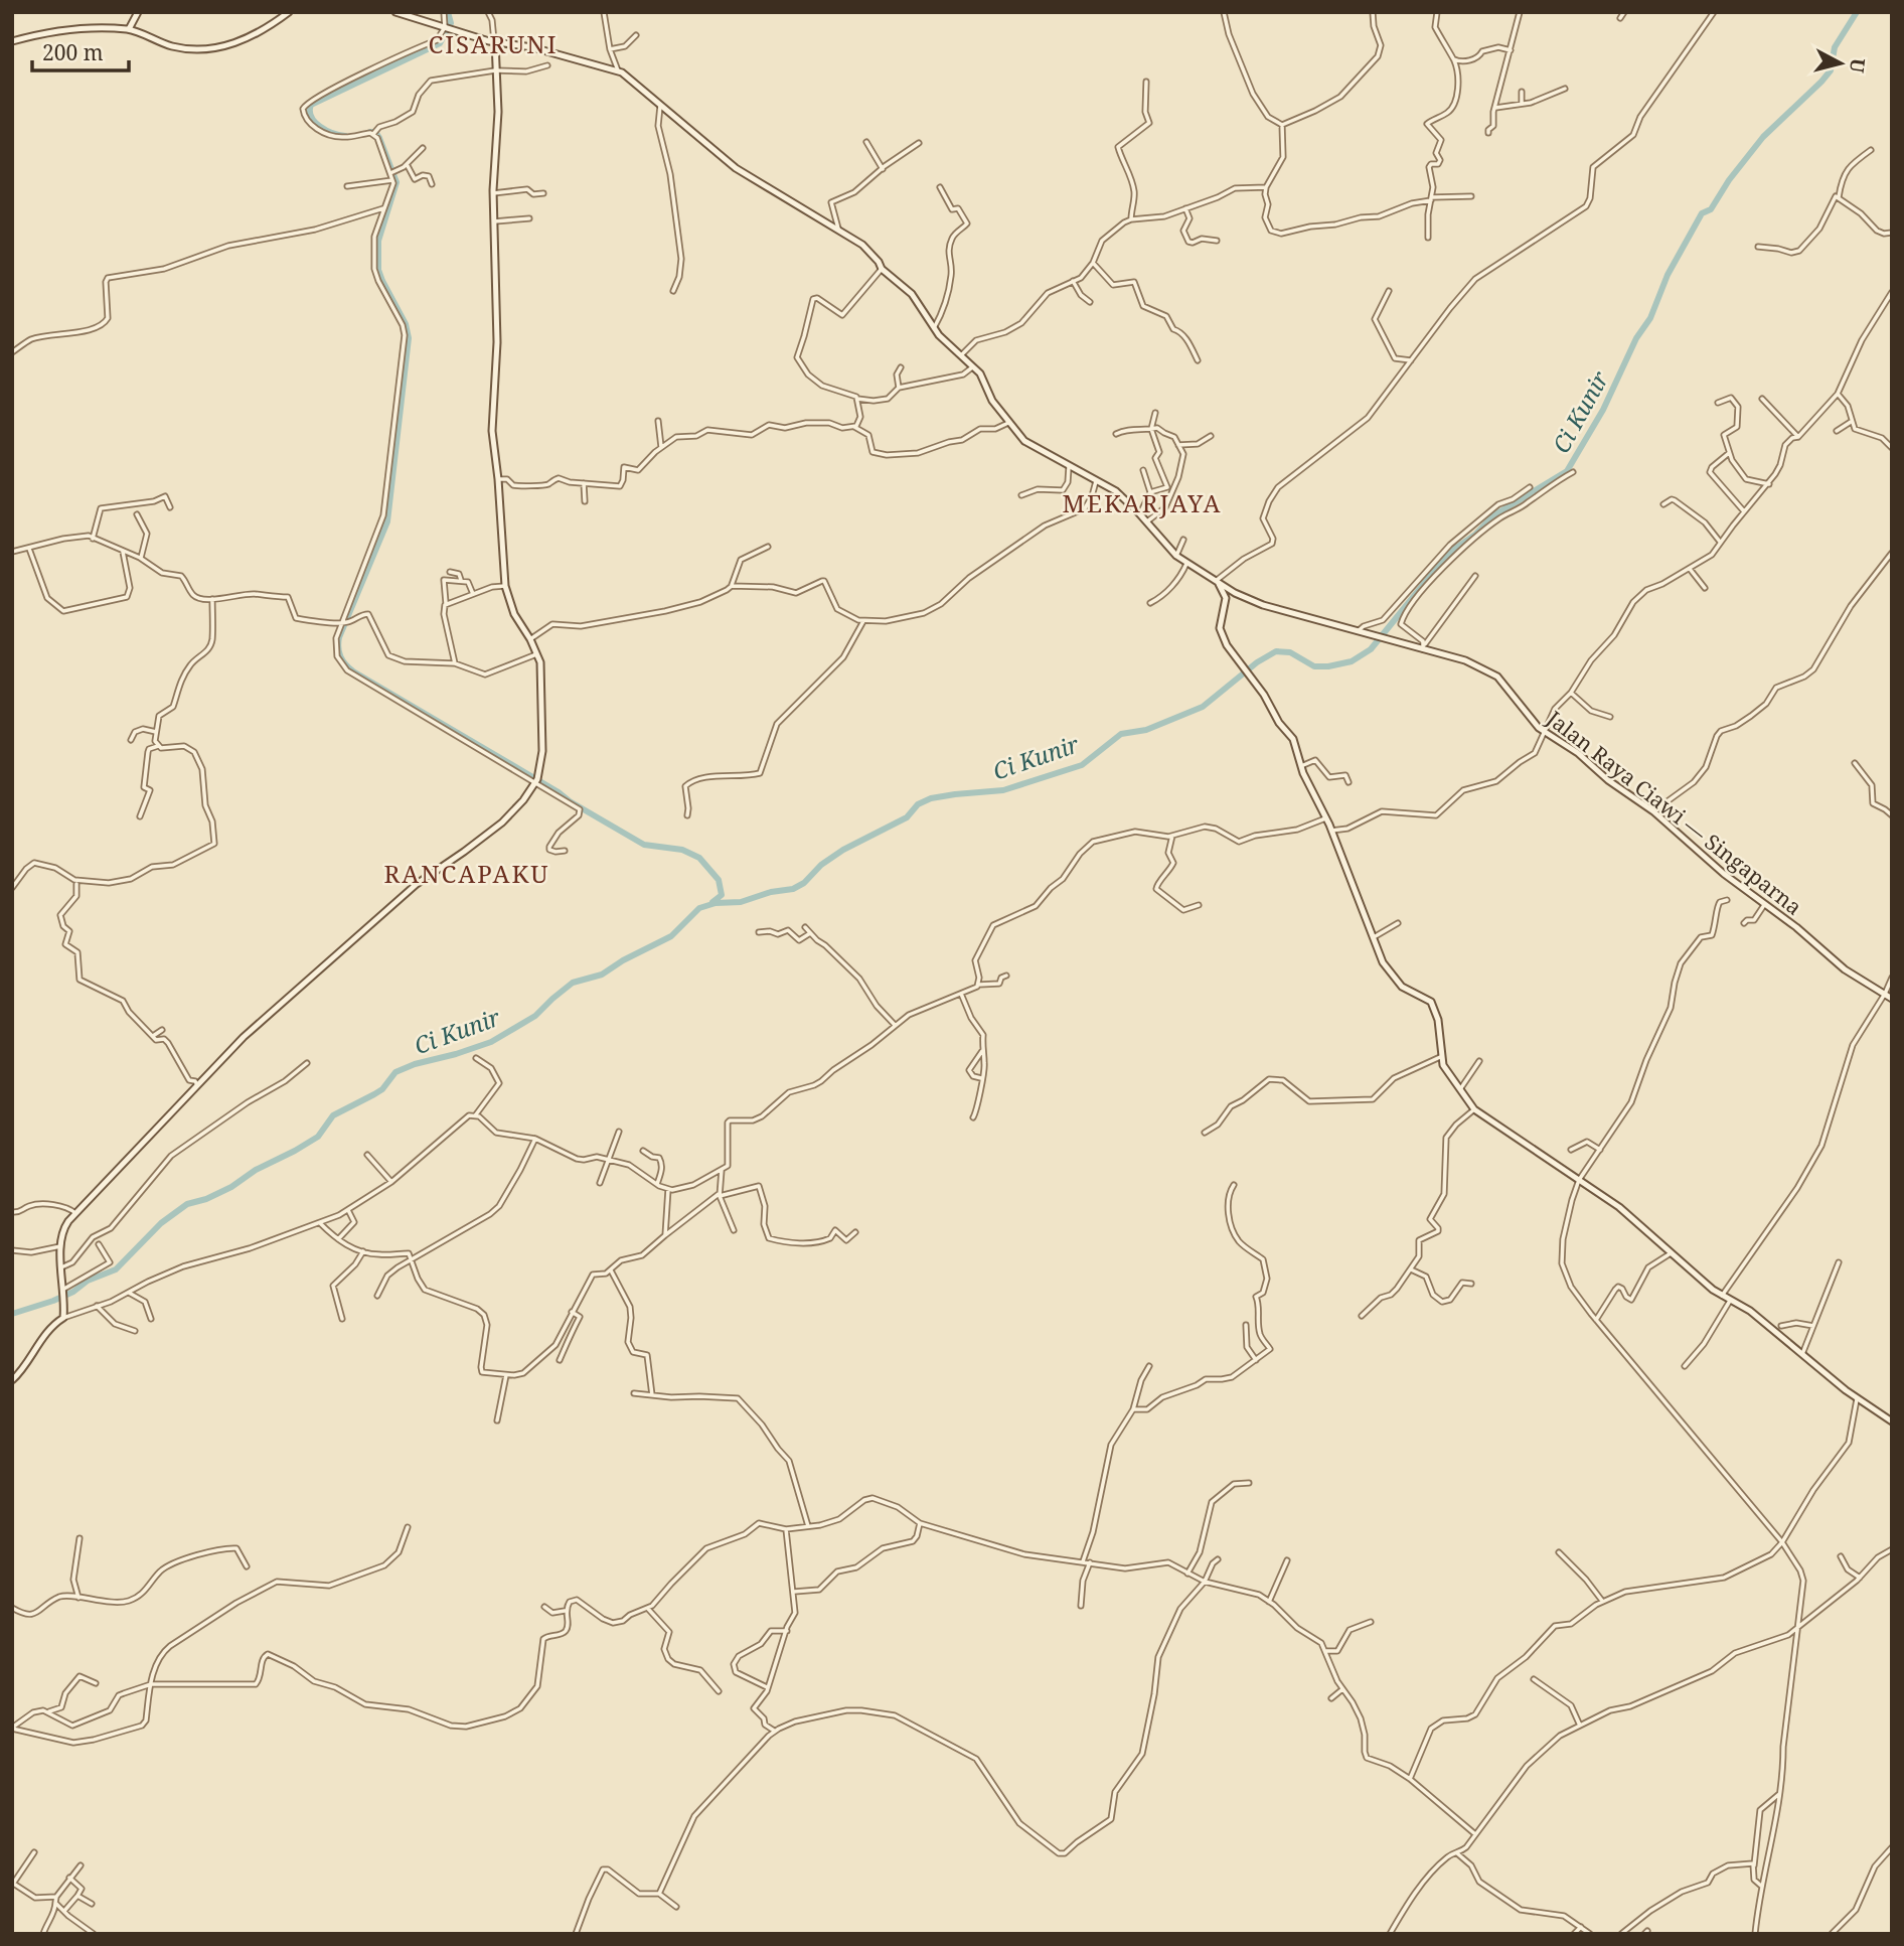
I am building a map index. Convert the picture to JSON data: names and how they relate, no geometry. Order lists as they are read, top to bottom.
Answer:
{
  "streets": {
    "street": ["Jalan Raya Ciawi — Singaparna"]
  },
  "districts": ["CISARUNI", "MEKARJAYA", "RANCAPAKU"],
  "water": ["Ci Kunir"],
  "scale_bar": "200 m",
  "north": "right"
}
